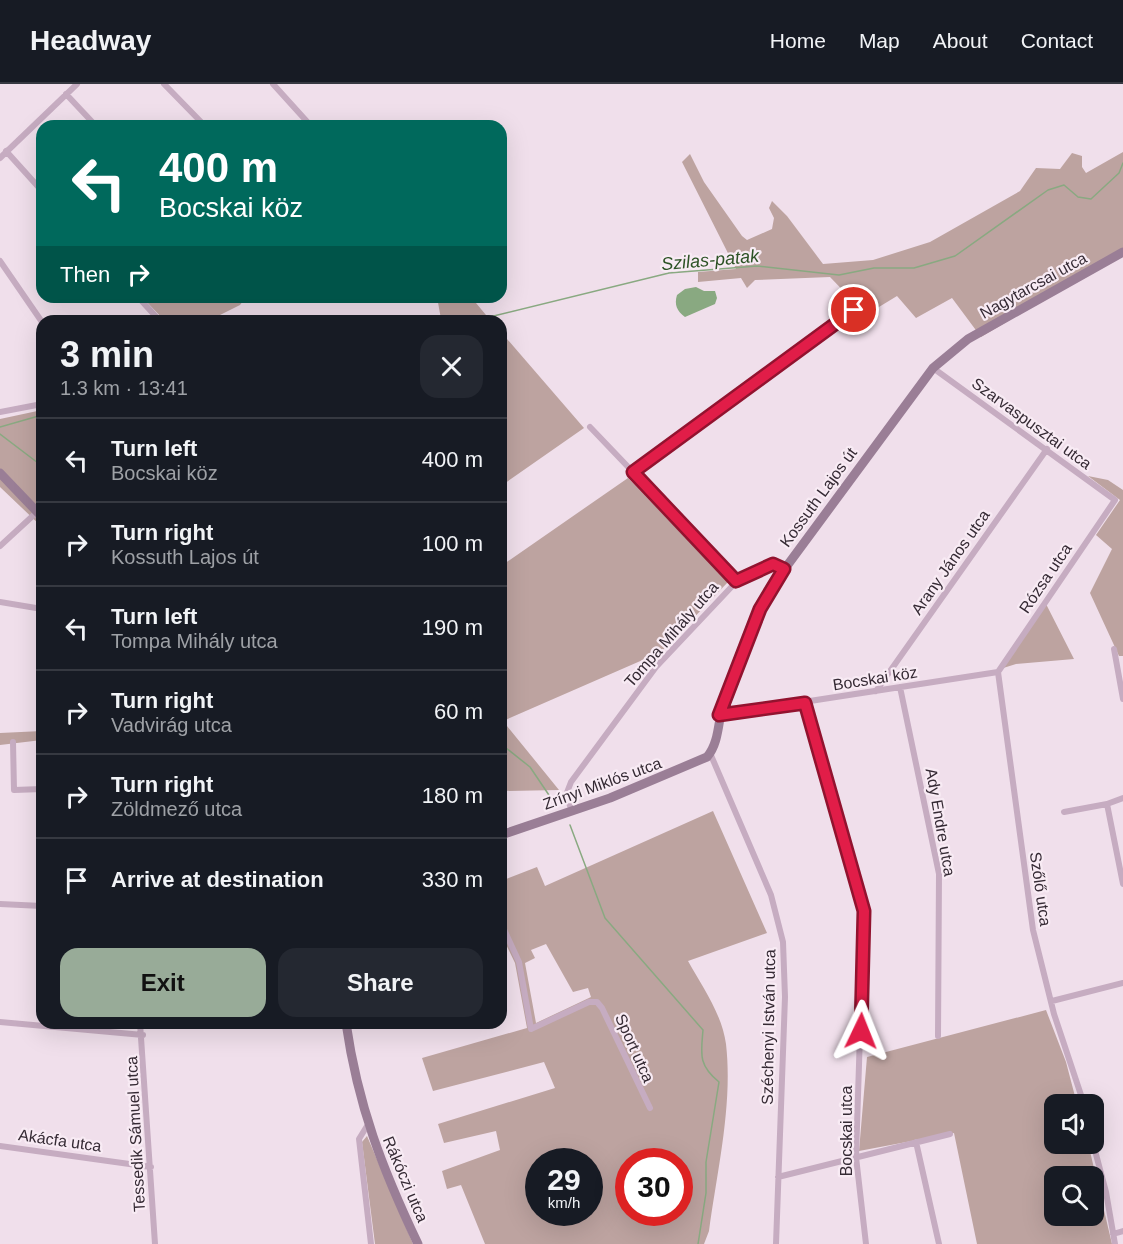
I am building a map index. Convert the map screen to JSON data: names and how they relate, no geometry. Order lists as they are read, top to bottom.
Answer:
{
  "streets": {
    "main road": [
      "Nagytarcsai utca",
      "Kossuth Lajos út",
      "Zrínyi Miklós utca",
      "Rákóczi utca"
    ],
    "street": [
      "Szarvaspusztai utca",
      "Arany János utca",
      "Rózsa utca",
      "Tompa Mihály utca",
      "Bocskai köz",
      "Ady Endre utca",
      "Szőlő utca",
      "Széchenyi István utca",
      "Sport utca",
      "Bocskai utca",
      "Tessedik Sámuel utca",
      "Akácfa utca"
    ]
  },
  "crossings": [
    ["Nagytarcsai utca", "Kossuth Lajos út"],
    ["Szarvaspusztai utca", "Kossuth Lajos út"],
    ["Szarvaspusztai utca", "Arany János utca"],
    ["Szarvaspusztai utca", "Rózsa utca"],
    ["Kossuth Lajos út", "Tompa Mihály utca"],
    ["Kossuth Lajos út", "Bocskai köz"],
    ["Kossuth Lajos út", "Zrínyi Miklós utca"],
    ["Kossuth Lajos út", "Széchenyi István utca"],
    ["Arany János utca", "Bocskai köz"],
    ["Rózsa utca", "Bocskai köz"],
    ["Rózsa utca", "Szőlő utca"],
    ["Tompa Mihály utca", "Zrínyi Miklós utca"],
    ["Bocskai köz", "Ady Endre utca"],
    ["Bocskai köz", "Szőlő utca"],
    ["Bocskai köz", "Bocskai utca"],
    ["Zrínyi Miklós utca", "Széchenyi István utca"],
    ["Tessedik Sámuel utca", "Akácfa utca"]
  ],
  "water": ["Szilas-patak"],
  "page": {
    "header": "Headway",
    "nav": [
      "Home",
      "Map",
      "About",
      "Contact"
    ],
    "turn": ["400 m", "Bocskai köz"],
    "then": "Then",
    "heading": ["3 min", "1.3 km · 13:41"],
    "list": [
      {
        "name": "Turn left",
        "note": "Bocskai köz",
        "value": "400 m"
      },
      {
        "name": "Turn right",
        "note": "Kossuth Lajos út",
        "value": "100 m"
      },
      {
        "name": "Turn left",
        "note": "Tompa Mihály utca",
        "value": "190 m"
      },
      {
        "name": "Turn right",
        "note": "Vadvirág utca",
        "value": "60 m"
      },
      {
        "name": "Turn right",
        "note": "Zöldmező utca",
        "value": "180 m"
      },
      {
        "name": "Arrive at destination",
        "value": "330 m"
      }
    ],
    "buttons": ["Exit", "Share"],
    "speed": "29 km/h",
    "limit": "30"
  }
}
